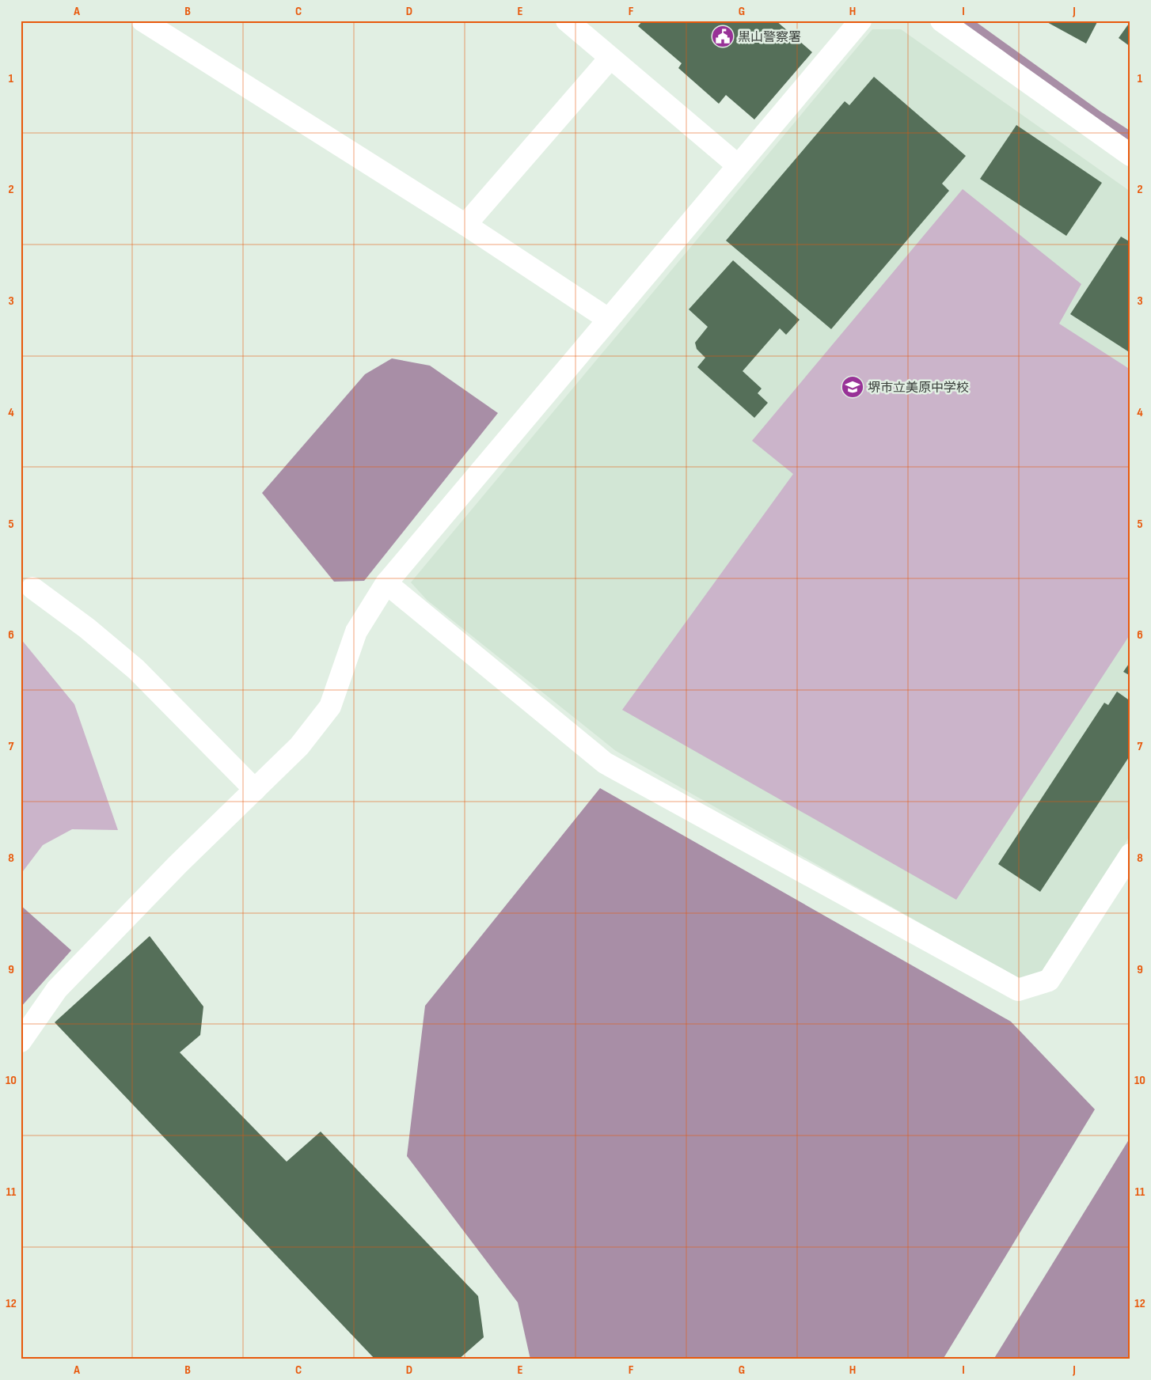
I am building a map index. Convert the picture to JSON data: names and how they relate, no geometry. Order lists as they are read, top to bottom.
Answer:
{
  "places": {
    "public building": ["黒山警察署"],
    "school or university": ["堺市立美原中学校"]
  },
  "grid": {
    "columns": [
      "A",
      "B",
      "C",
      "D",
      "E",
      "F",
      "G",
      "H",
      "I",
      "J"
    ],
    "rows": [
      "1",
      "2",
      "3",
      "4",
      "5",
      "6",
      "7",
      "8",
      "9",
      "10",
      "11",
      "12"
    ]
  }
}
